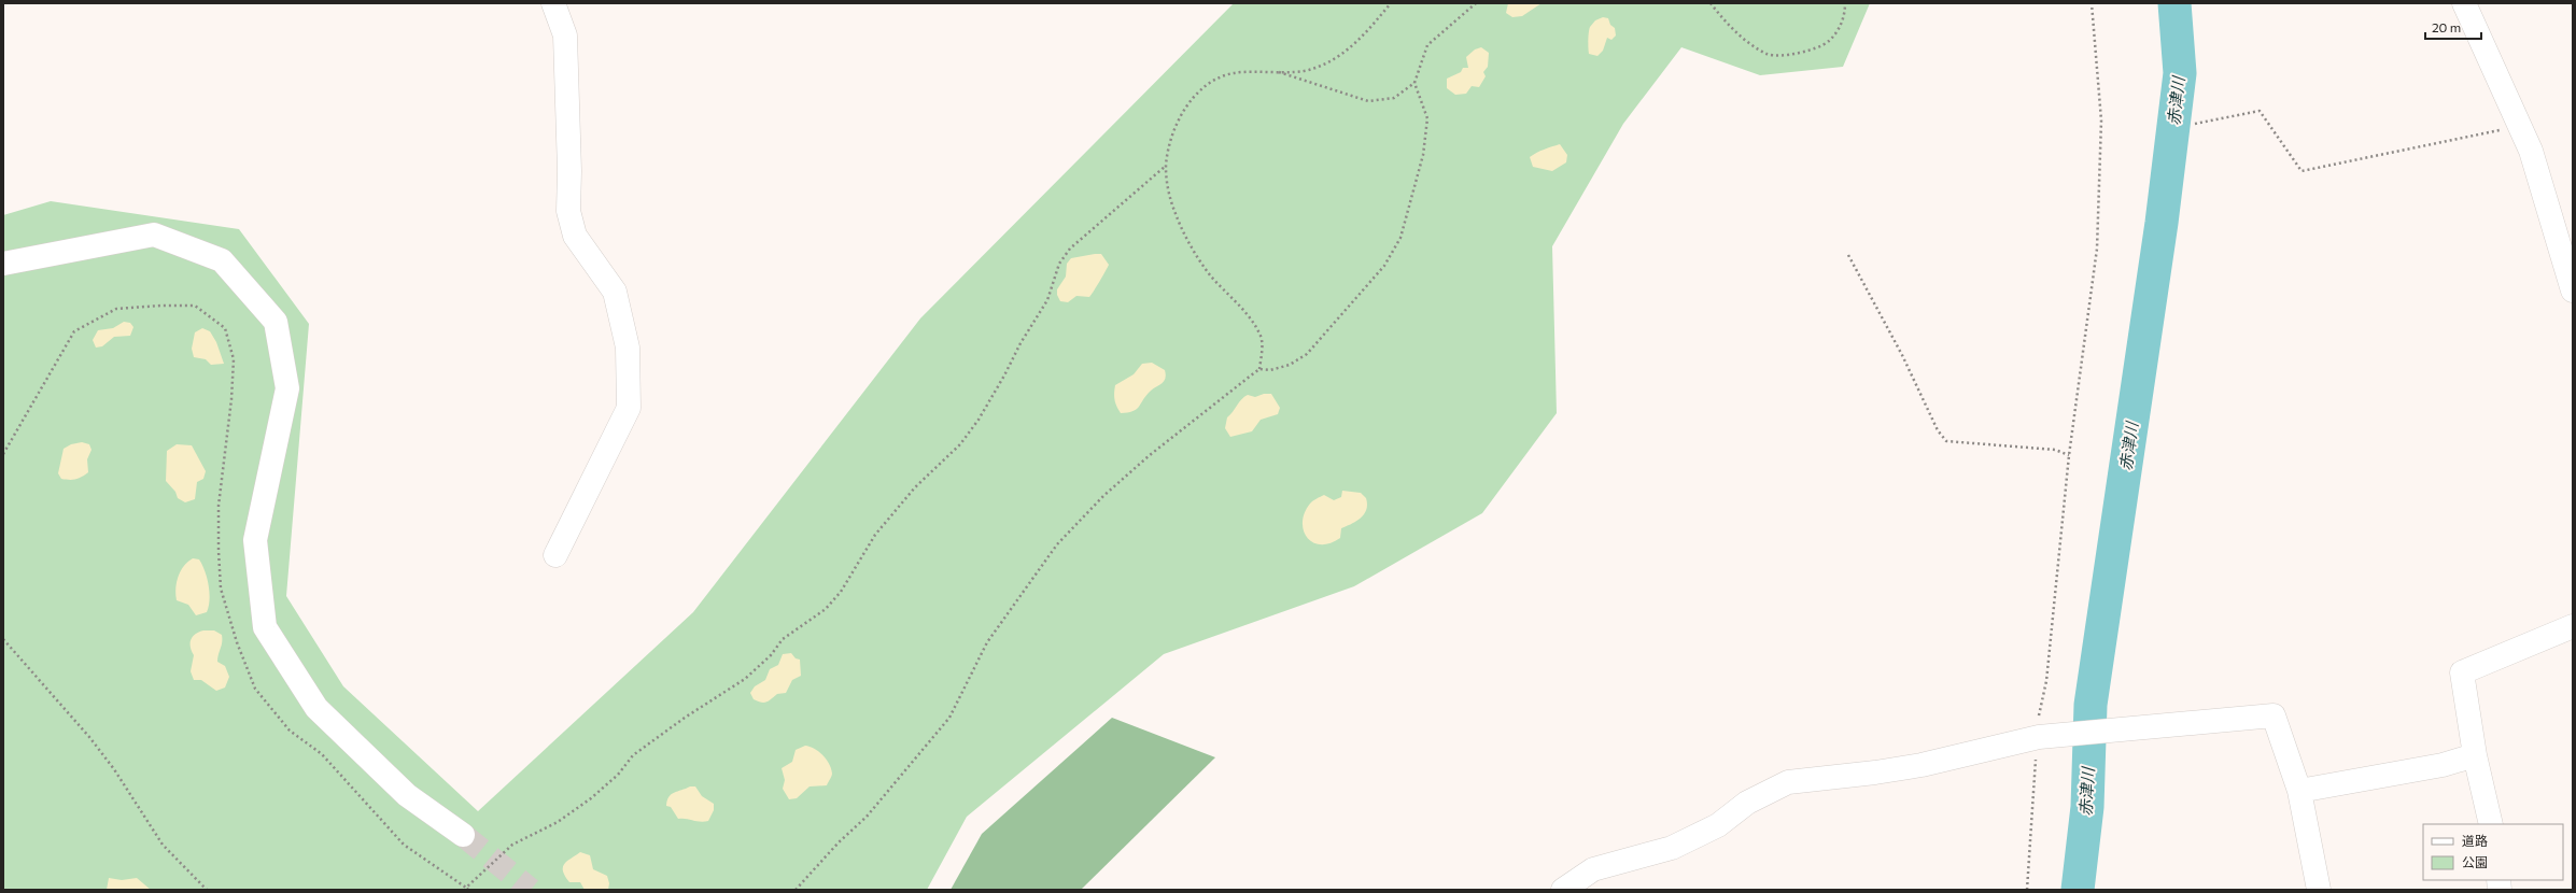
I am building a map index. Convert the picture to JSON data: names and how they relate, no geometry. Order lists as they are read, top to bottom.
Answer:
{
  "water": ["赤津川"],
  "legend": ["道路", "公園"],
  "scale_bar": "20 m"
}
